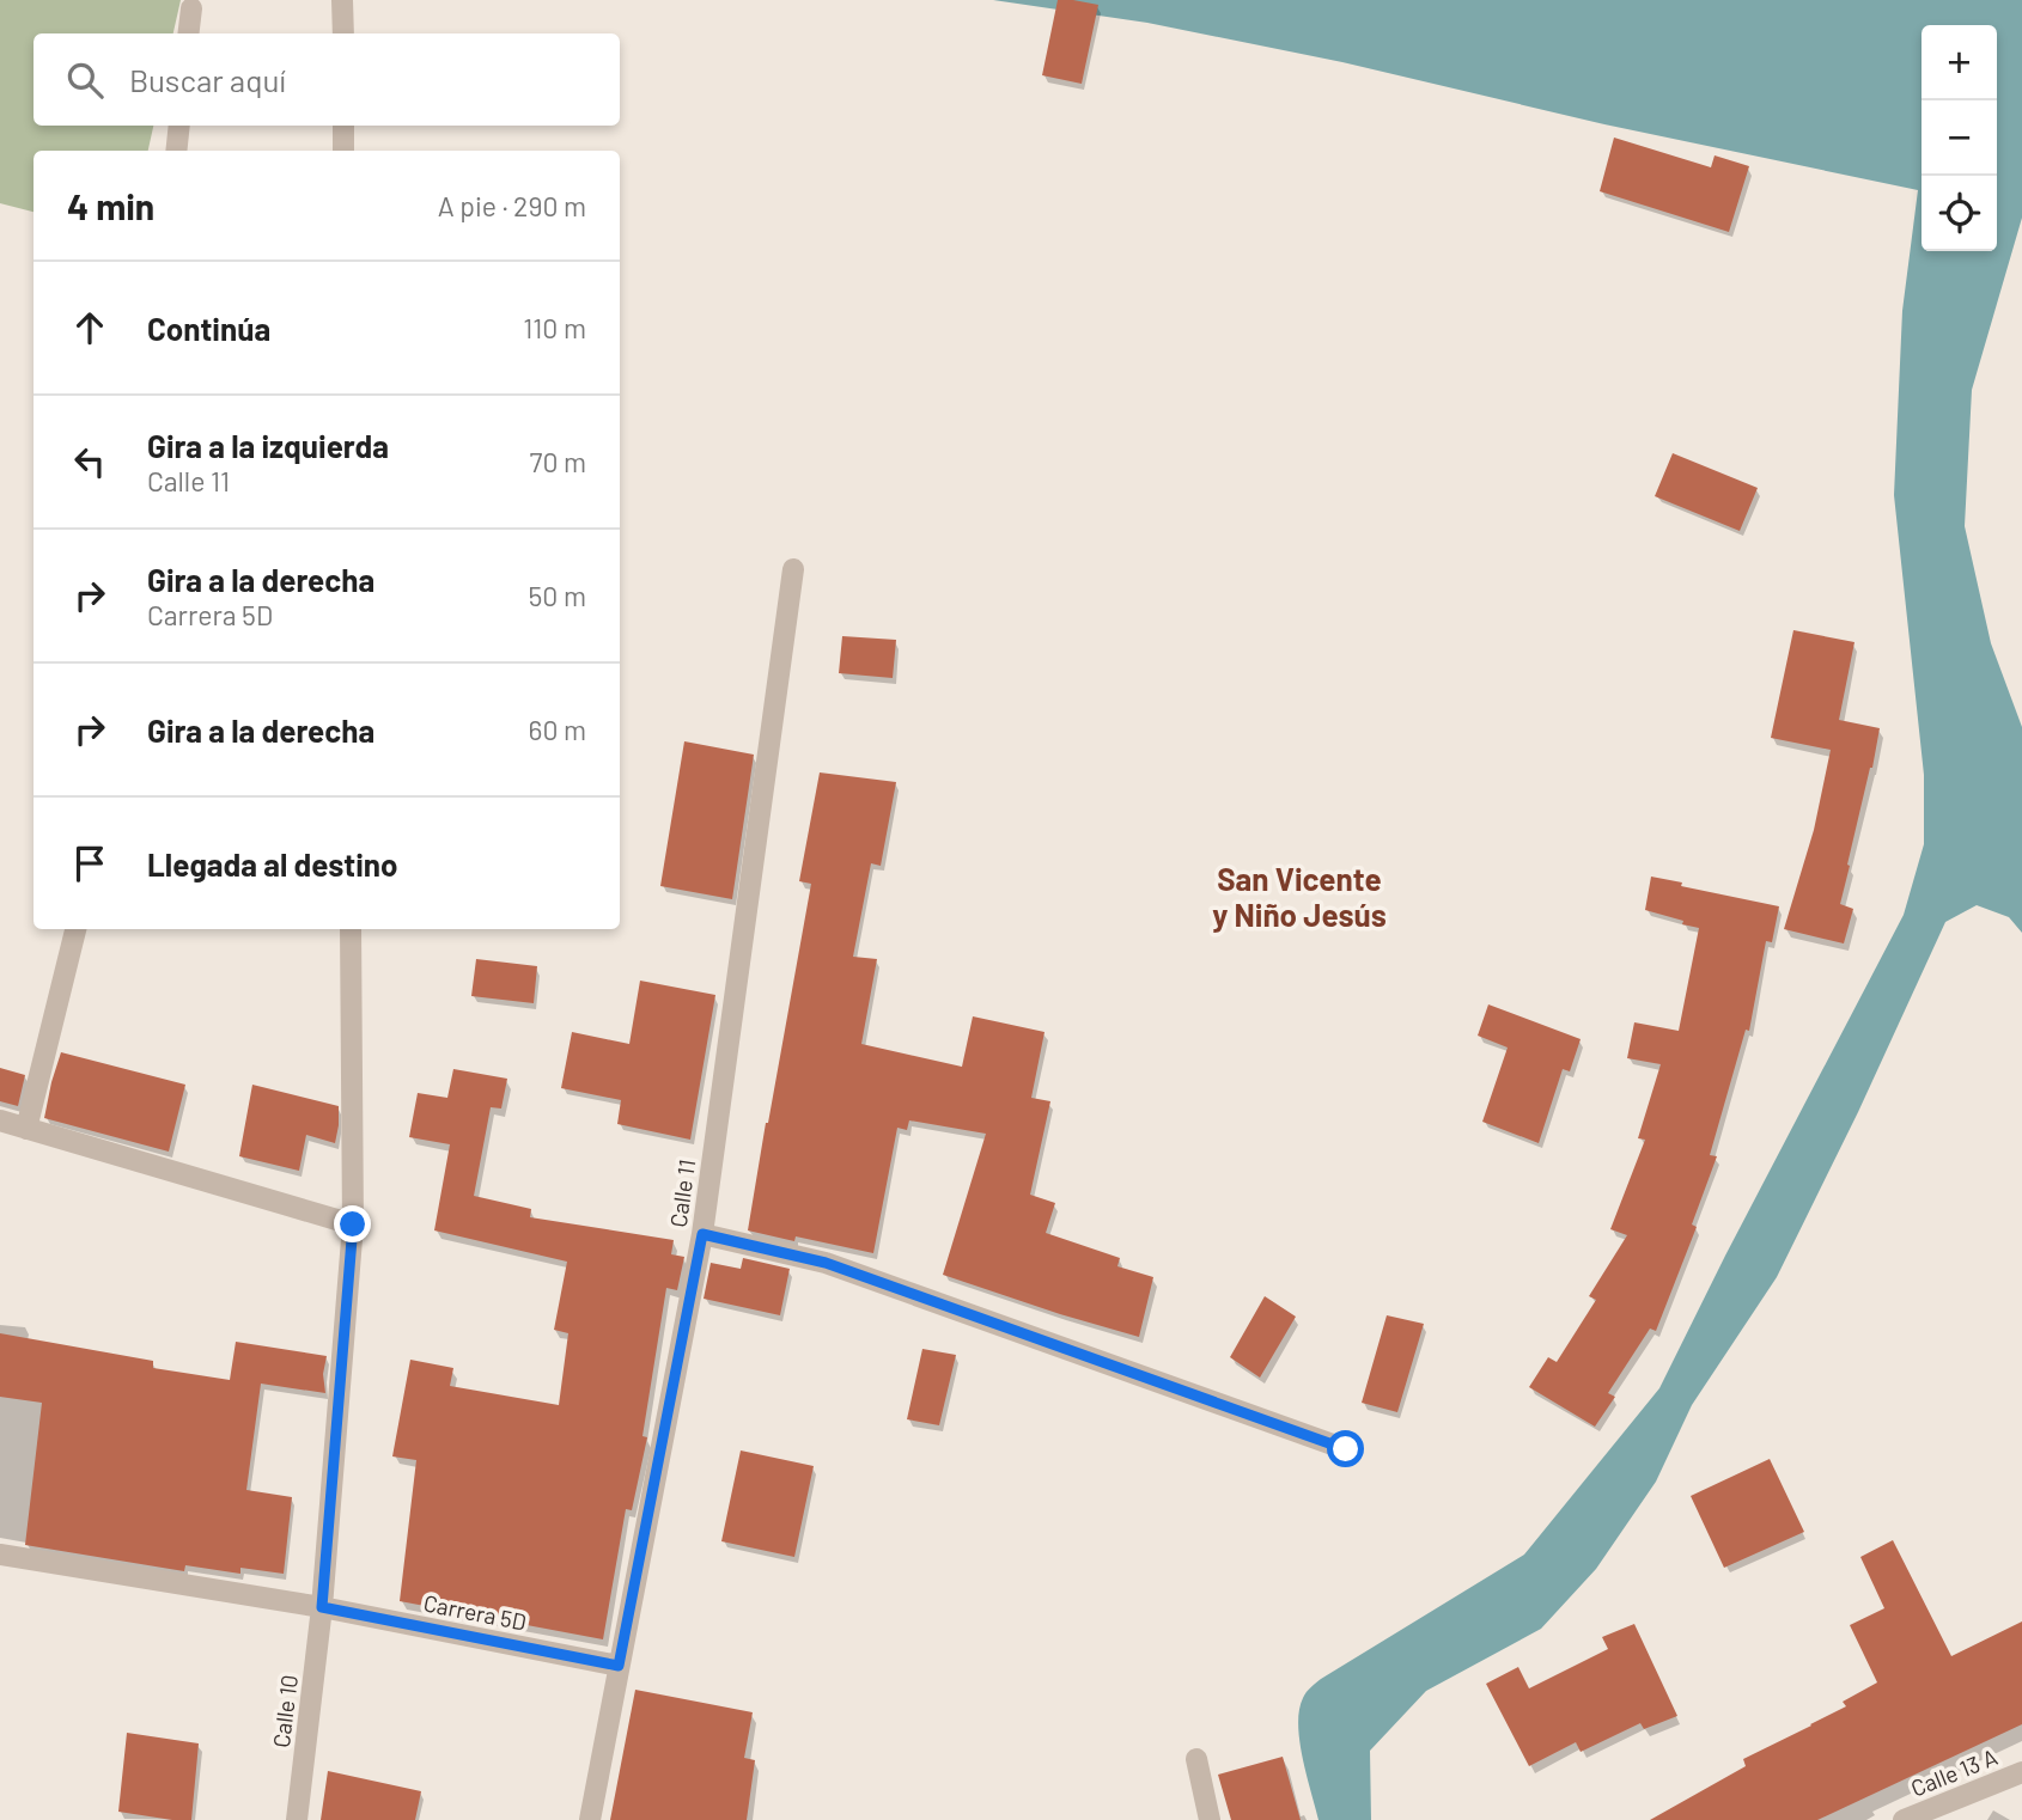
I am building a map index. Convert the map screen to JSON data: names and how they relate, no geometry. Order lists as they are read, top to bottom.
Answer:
{
  "streets": {
    "street": [
      "Calle 11",
      "Carrera 5D",
      "Calle 10",
      "Calle 13 A"
    ]
  },
  "crossings": [
    ["Calle 11", "Carrera 5D"],
    ["Carrera 5D", "Calle 10"]
  ],
  "districts": ["San Vicente y Niño Jesús"],
  "page": {
    "map_buttons": ["+", "−"],
    "search": "Buscar aquí",
    "heading": ["4 min", "A pie · 290 m"],
    "list": [
      ["Continúa", "110 m"],
      ["Gira a la izquierda", "Calle 11", "70 m"],
      ["Gira a la derecha", "Carrera 5D", "50 m"],
      ["Gira a la derecha", "60 m"],
      "Llegada al destino"
    ]
  }
}
